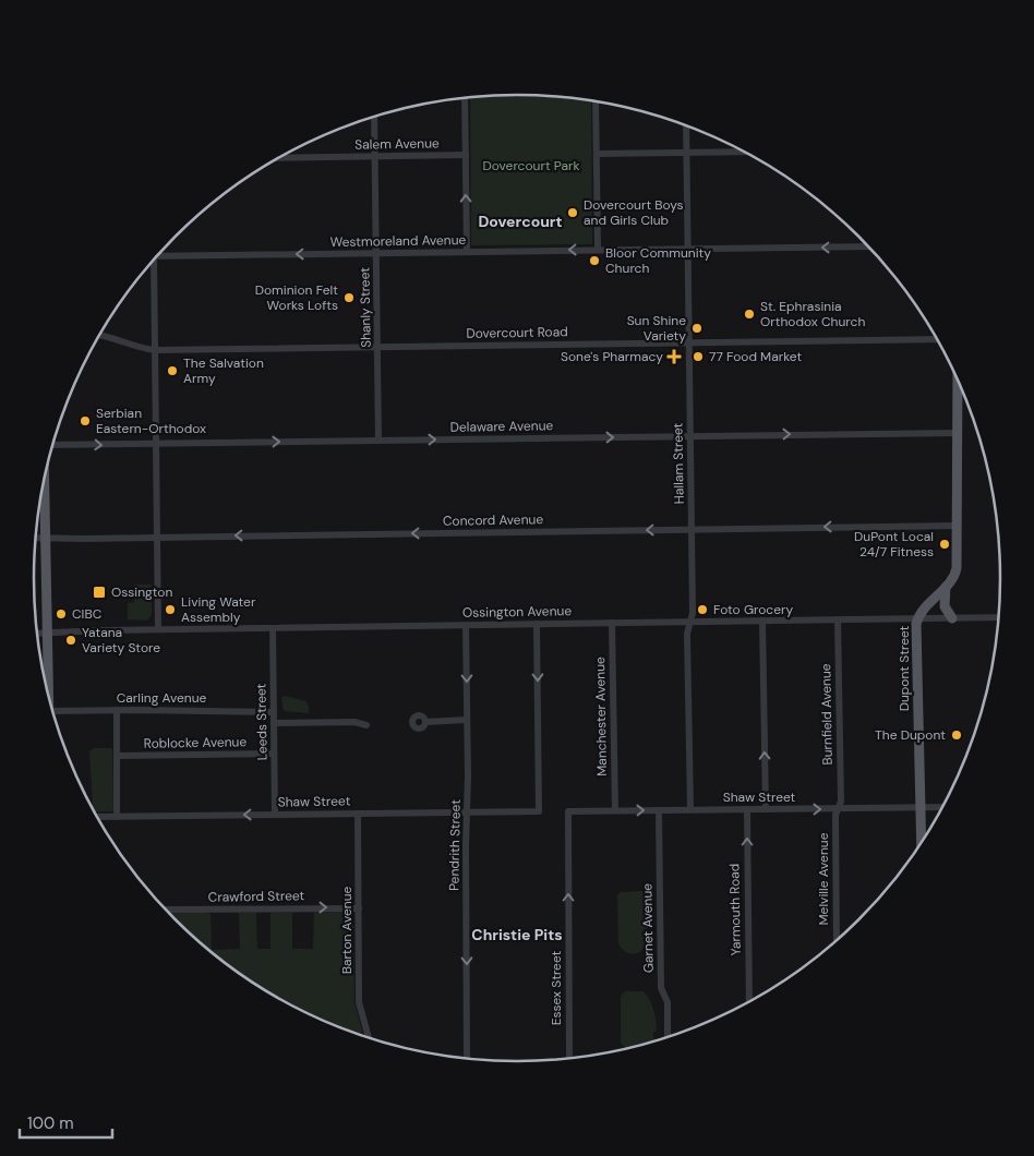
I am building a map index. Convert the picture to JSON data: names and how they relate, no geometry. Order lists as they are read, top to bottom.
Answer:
{
  "streets": {
    "main road": ["Dupont Street"],
    "street": [
      "Salem Avenue",
      "Westmoreland Avenue",
      "Shanly Street",
      "Dovercourt Road",
      "Delaware Avenue",
      "Hallam Street",
      "Concord Avenue",
      "Ossington Avenue",
      "Carling Avenue",
      "Burnfield Avenue",
      "Manchester Avenue",
      "Leeds Street",
      "Roblocke Avenue",
      "Shaw Street",
      "Pendrith Street",
      "Melville Avenue",
      "Crawford Street",
      "Yarmouth Road",
      "Garnet Avenue",
      "Barton Avenue",
      "Essex Street"
    ]
  },
  "crossings": [
    ["Salem Avenue", "Shanly Street"],
    ["Westmoreland Avenue", "Shanly Street"],
    ["Westmoreland Avenue", "Hallam Street"],
    ["Shanly Street", "Dovercourt Road"],
    ["Shanly Street", "Delaware Avenue"],
    ["Dovercourt Road", "Hallam Street"],
    ["Delaware Avenue", "Hallam Street"],
    ["Delaware Avenue", "Dupont Street"],
    ["Hallam Street", "Concord Avenue"],
    ["Hallam Street", "Ossington Avenue"],
    ["Hallam Street", "Shaw Street"],
    ["Concord Avenue", "Dupont Street"],
    ["Ossington Avenue", "Dupont Street"],
    ["Ossington Avenue", "Burnfield Avenue"],
    ["Ossington Avenue", "Manchester Avenue"],
    ["Ossington Avenue", "Leeds Street"],
    ["Ossington Avenue", "Shaw Street"],
    ["Ossington Avenue", "Pendrith Street"],
    ["Dupont Street", "Shaw Street"],
    ["Carling Avenue", "Leeds Street"],
    ["Burnfield Avenue", "Shaw Street"],
    ["Burnfield Avenue", "Melville Avenue"],
    ["Manchester Avenue", "Shaw Street"],
    ["Leeds Street", "Roblocke Avenue"],
    ["Leeds Street", "Shaw Street"],
    ["Shaw Street", "Pendrith Street"],
    ["Shaw Street", "Melville Avenue"],
    ["Shaw Street", "Yarmouth Road"],
    ["Shaw Street", "Garnet Avenue"],
    ["Shaw Street", "Barton Avenue"],
    ["Shaw Street", "Essex Street"],
    ["Crawford Street", "Barton Avenue"]
  ],
  "one_way": [
    "Westmoreland Avenue",
    "Delaware Avenue",
    "Concord Avenue",
    "Pendrith Street",
    "Crawford Street",
    "Yarmouth Road",
    "Essex Street"
  ],
  "districts": ["Dovercourt", "Christie Pits"],
  "parks": ["Dovercourt Park"],
  "places": {
    "other": [
      "Dovercourt Boys and Girls Club",
      "Bloor Community Church",
      "Dominion Felt Works Lofts",
      "St. Ephrasinia Orthodox Church",
      "Sun Shine Variety",
      "77 Food Market",
      "The Salvation Army",
      "Serbian Eastern-Orthodox",
      "DuPont Local 24/7 Fitness",
      "Living Water Assembly",
      "Foto Grocery",
      "CIBC",
      "Yatana Variety Store",
      "The Dupont"
    ],
    "health": ["Sone's Pharmacy"],
    "transit": ["Ossington"]
  },
  "scale_bar": "100 m"
}
